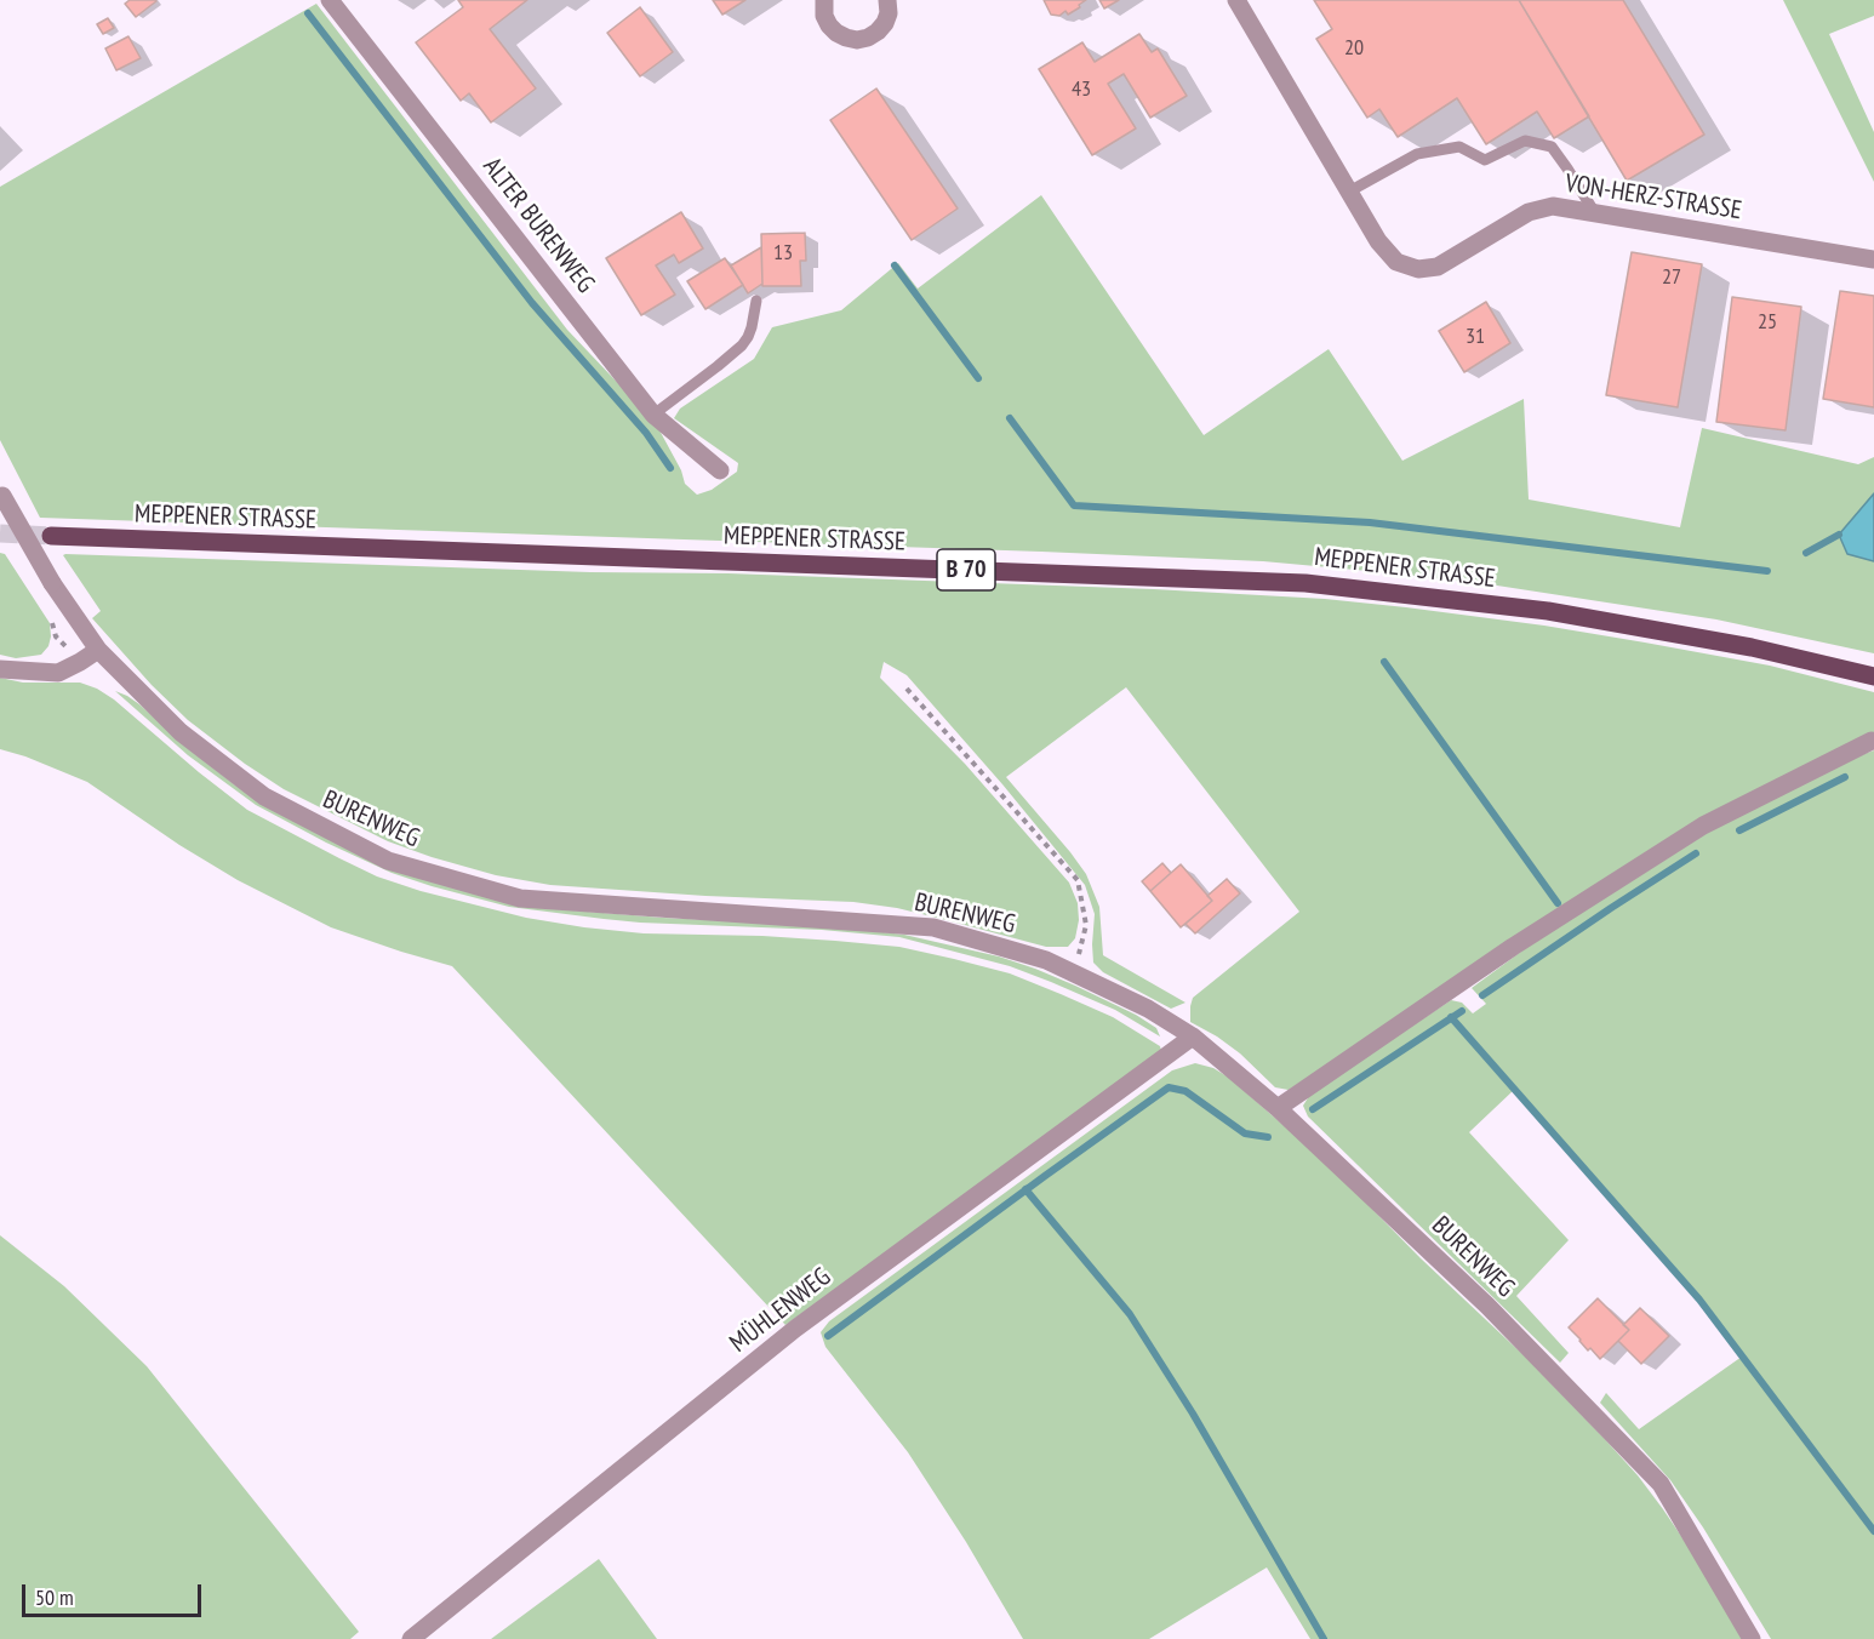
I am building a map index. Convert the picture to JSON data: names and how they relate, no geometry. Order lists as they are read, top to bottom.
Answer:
{
  "streets": {
    "main road": ["MEPPENER STRASSE", "B 70"],
    "street": [
      "VON-HERZ-STRASSE",
      "ALTER BURENWEG",
      "BURENWEG",
      "MÜHLENWEG"
    ]
  },
  "crossings": [
    ["BURENWEG", "MÜHLENWEG"]
  ],
  "house_numbers": [
    "20",
    "43",
    "13",
    "27",
    "25",
    "31"
  ],
  "scale_bar": "50 m"
}
